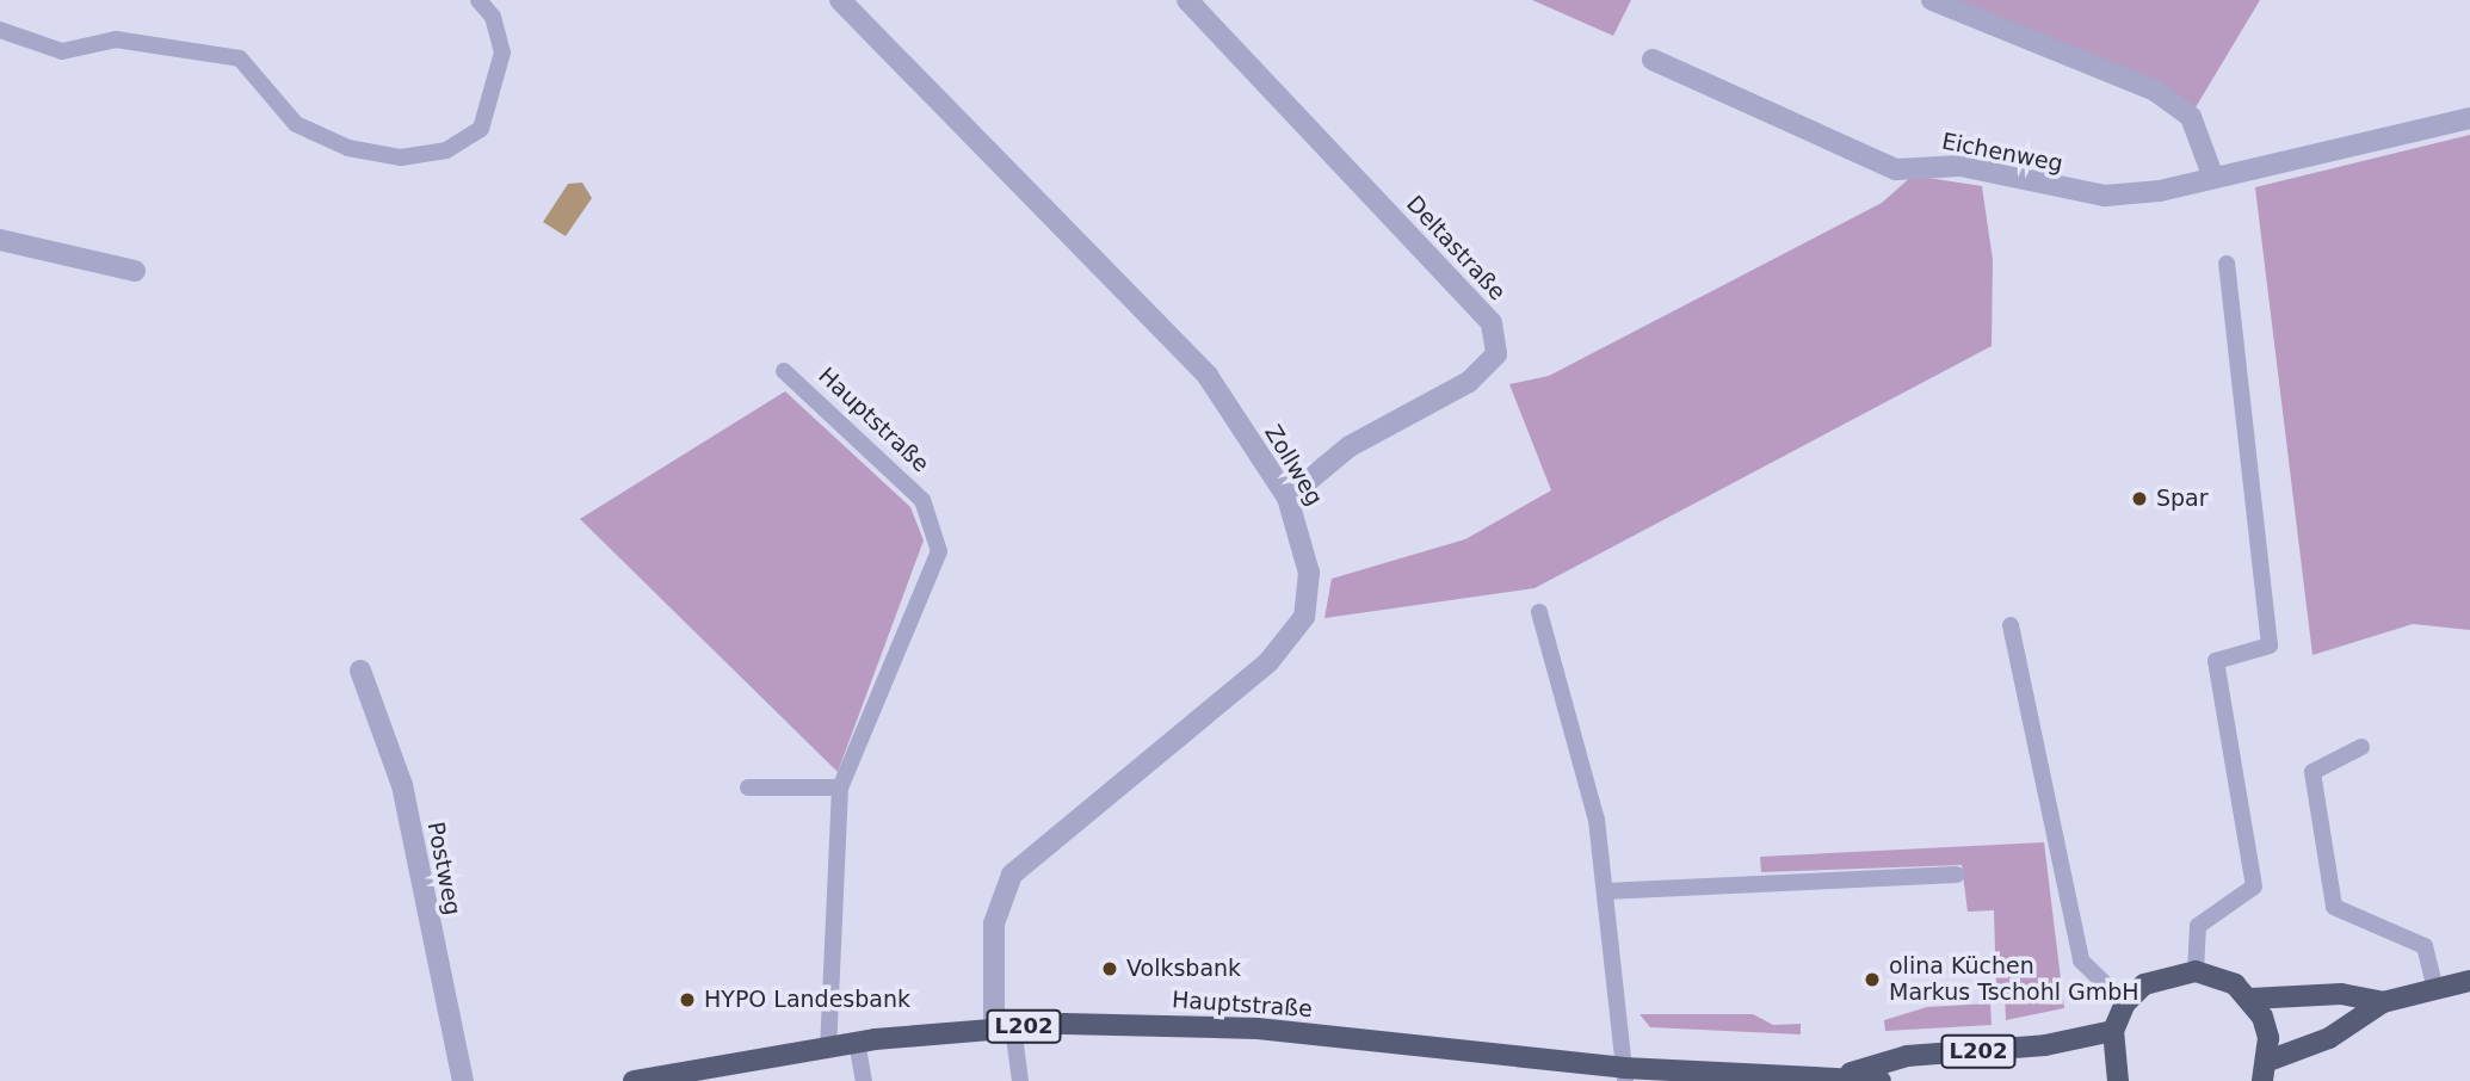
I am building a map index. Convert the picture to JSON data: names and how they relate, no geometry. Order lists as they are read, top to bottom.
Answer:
{
  "streets": {
    "main road": ["Hauptstraße", "L202"],
    "street": [
      "Eichenweg",
      "Deltastraße",
      "Zollweg",
      "Postweg"
    ]
  },
  "crossings": [
    ["Deltastraße", "Zollweg"],
    ["Hauptstraße", "Zollweg"]
  ],
  "places": [
    "Spar",
    "Volksbank",
    "olina Küchen Markus Tschohl GmbH",
    "HYPO Landesbank"
  ]
}
